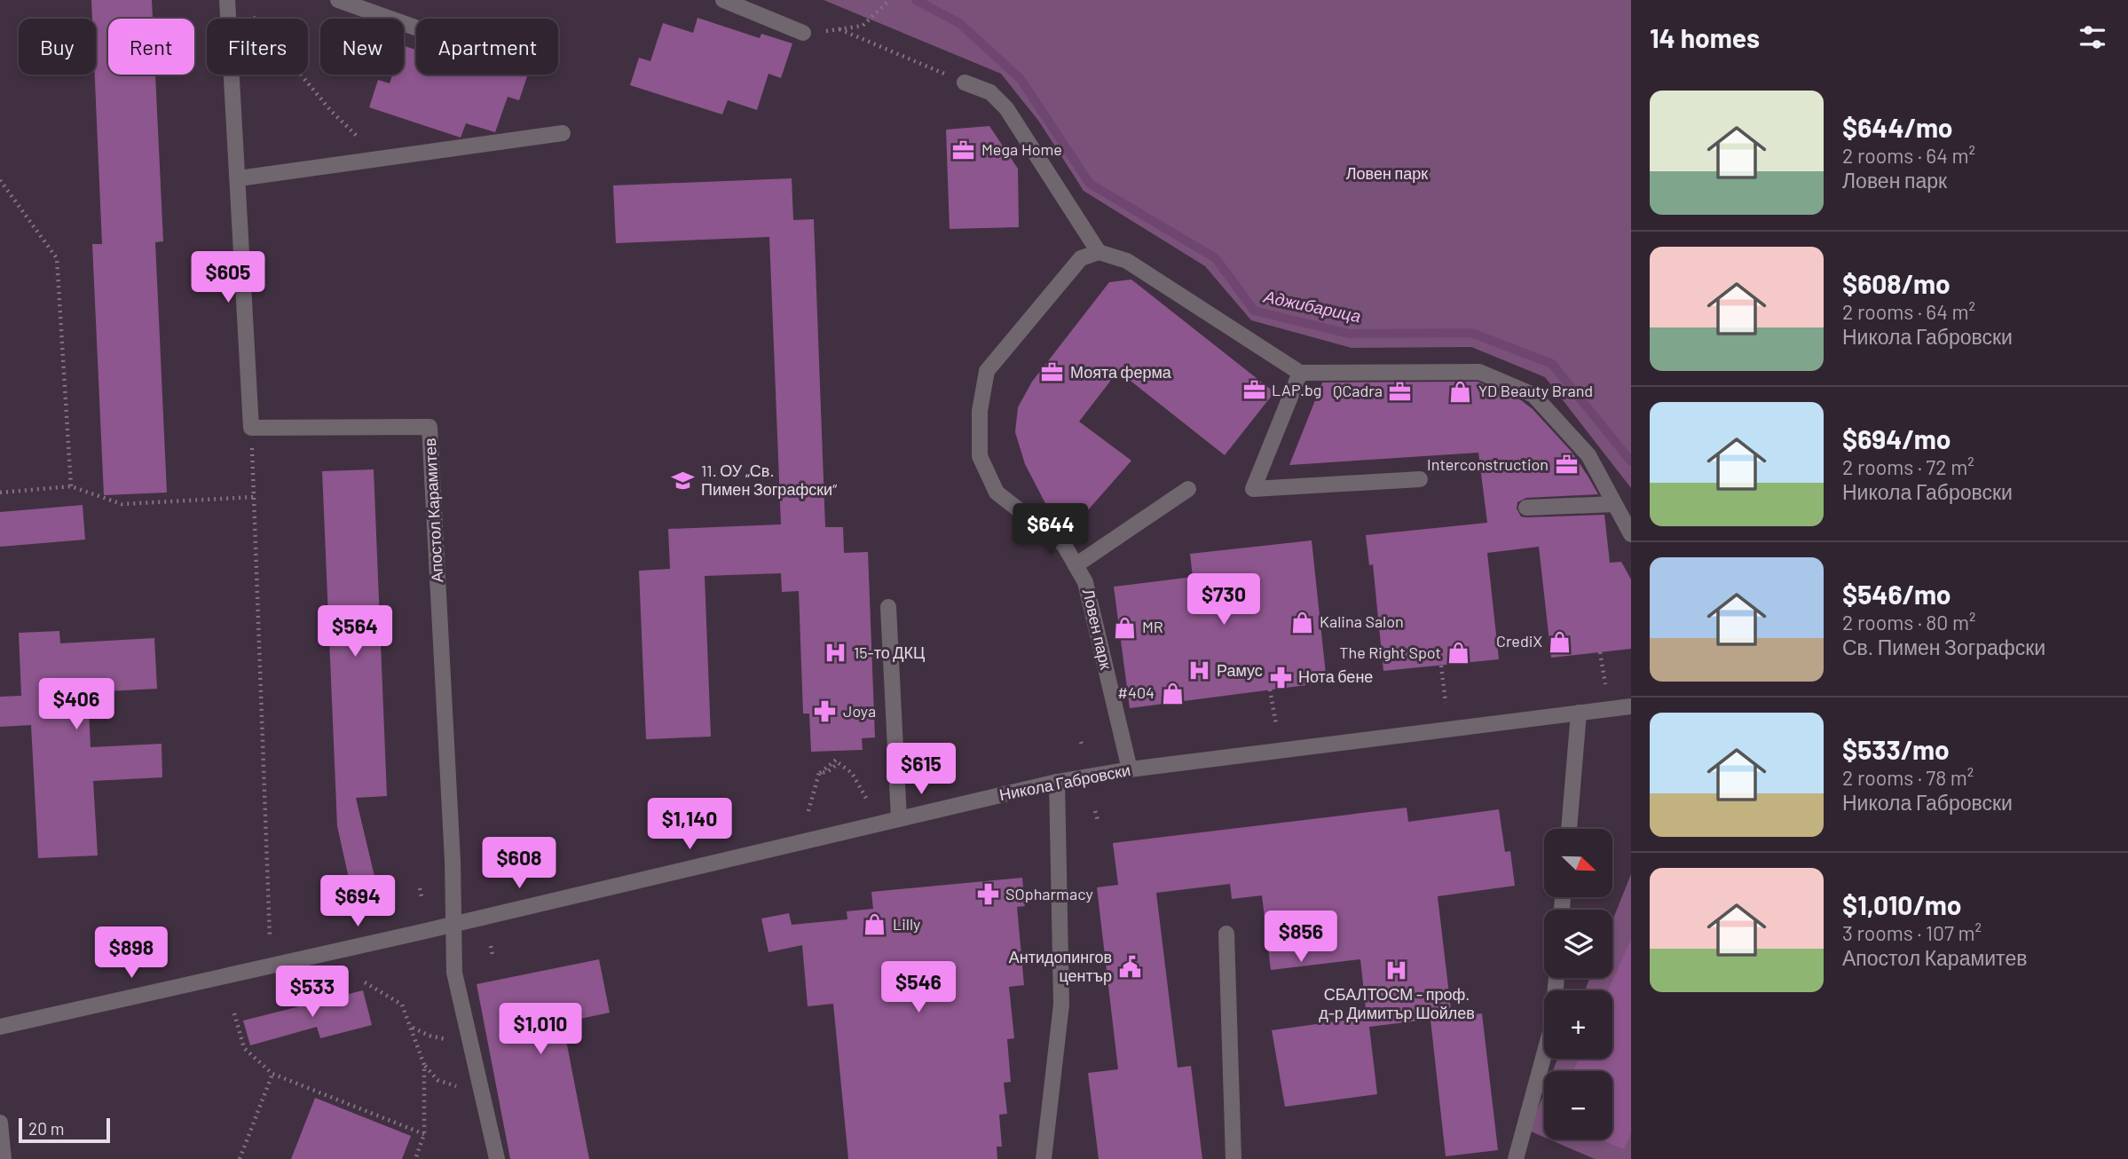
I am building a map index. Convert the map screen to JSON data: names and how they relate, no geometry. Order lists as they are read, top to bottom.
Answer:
{
  "streets": {
    "street": ["Апостол Карамитев", "Ловен парк", "Никола Габровски"]
  },
  "crossings": [
    ["Апостол Карамитев", "Никола Габровски"],
    ["Ловен парк", "Никола Габровски"]
  ],
  "water": ["Аджибарица"],
  "parks": ["Ловен парк"],
  "places": {
    "office": [
      "Mega Home",
      "Моята ферма",
      "LAP.bg",
      "QCadra",
      "Interconstruction"
    ],
    "shop": [
      "YD Beauty Brand",
      "Kalina Salon",
      "MR",
      "CrediX",
      "The Right Spot",
      "#404",
      "Lilly"
    ],
    "school or university": ["11. ОУ „Св. Пимен Зографски“"],
    "hospital": ["15-то ДКЦ", "Рамус", "СБАЛТОСМ - проф. д-р Димитър Шойлев"],
    "pharmacy": ["Нота бене", "Joya", "SOpharmacy"],
    "public building": ["Антидопингов център"]
  },
  "scale_bar": "20 m",
  "north": "bottom right",
  "page": {
    "heading": "14 homes",
    "chip": [
      "Buy",
      "Rent",
      "Filters",
      "New",
      "Apartment"
    ],
    "list": [
      {
        "name": "$644/mo",
        "note": "2 rooms · 64 m² · Ловен парк"
      },
      {
        "name": "$608/mo",
        "note": "2 rooms · 64 m² · Никола Габровски"
      },
      {
        "name": "$694/mo",
        "note": "2 rooms · 72 m² · Никола Габровски"
      },
      {
        "name": "$546/mo",
        "note": "2 rooms · 80 m² · Св. Пимен Зографски"
      },
      {
        "name": "$533/mo",
        "note": "2 rooms · 78 m² · Никола Габровски"
      },
      {
        "name": "$1,010/mo",
        "note": "3 rooms · 107 m² · Апостол Карамитев"
      }
    ],
    "price": [
      "$605",
      "$644",
      "$730",
      "$564",
      "$406",
      "$615",
      "$1,140",
      "$608",
      "$694",
      "$856",
      "$898",
      "$546",
      "$533",
      "$1,010"
    ],
    "map_buttons": ["+", "−"],
    "scale": "20 m"
  }
}
